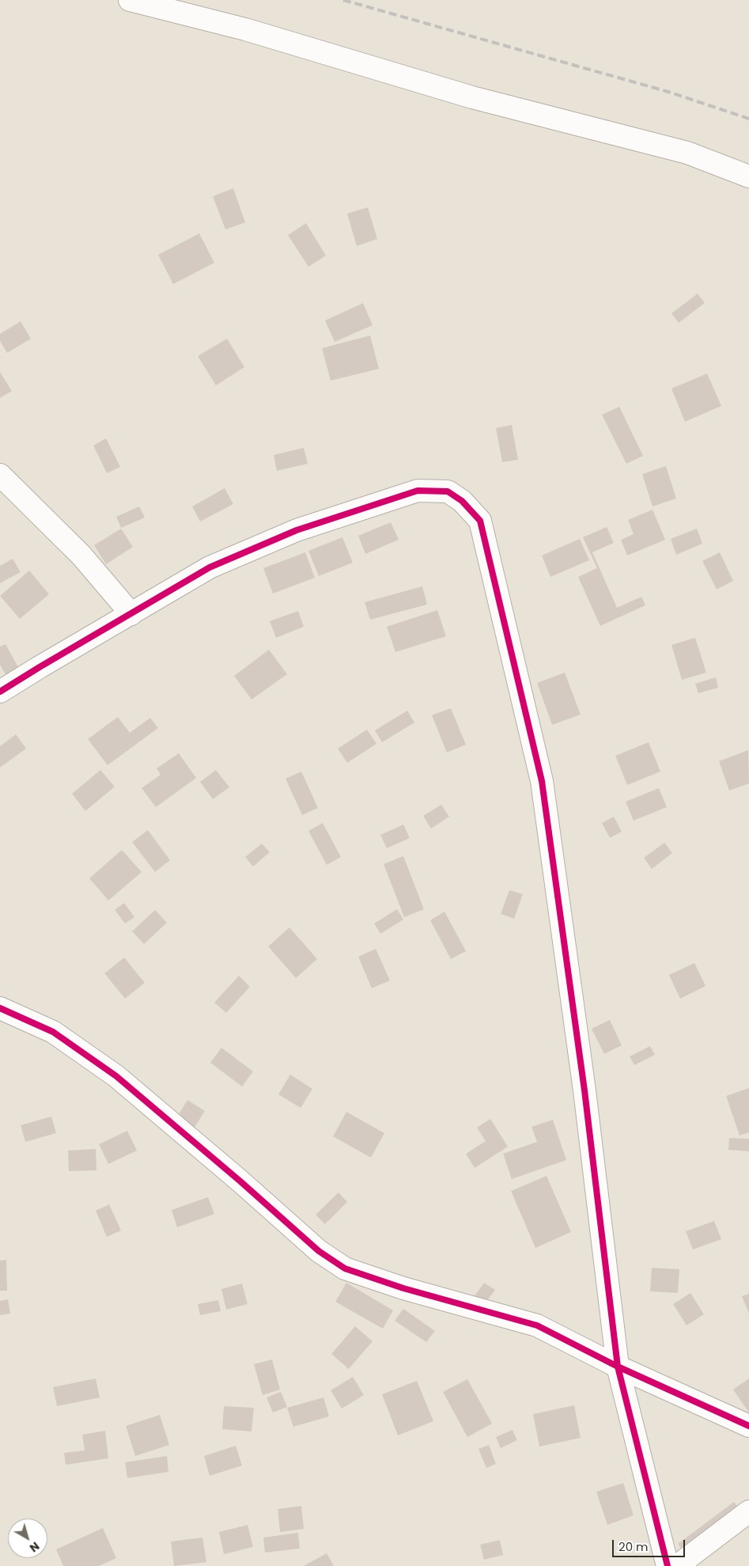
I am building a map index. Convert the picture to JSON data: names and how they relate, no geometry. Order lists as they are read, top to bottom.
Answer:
{
  "scale_bar": "20 m",
  "north": "bottom right"
}
